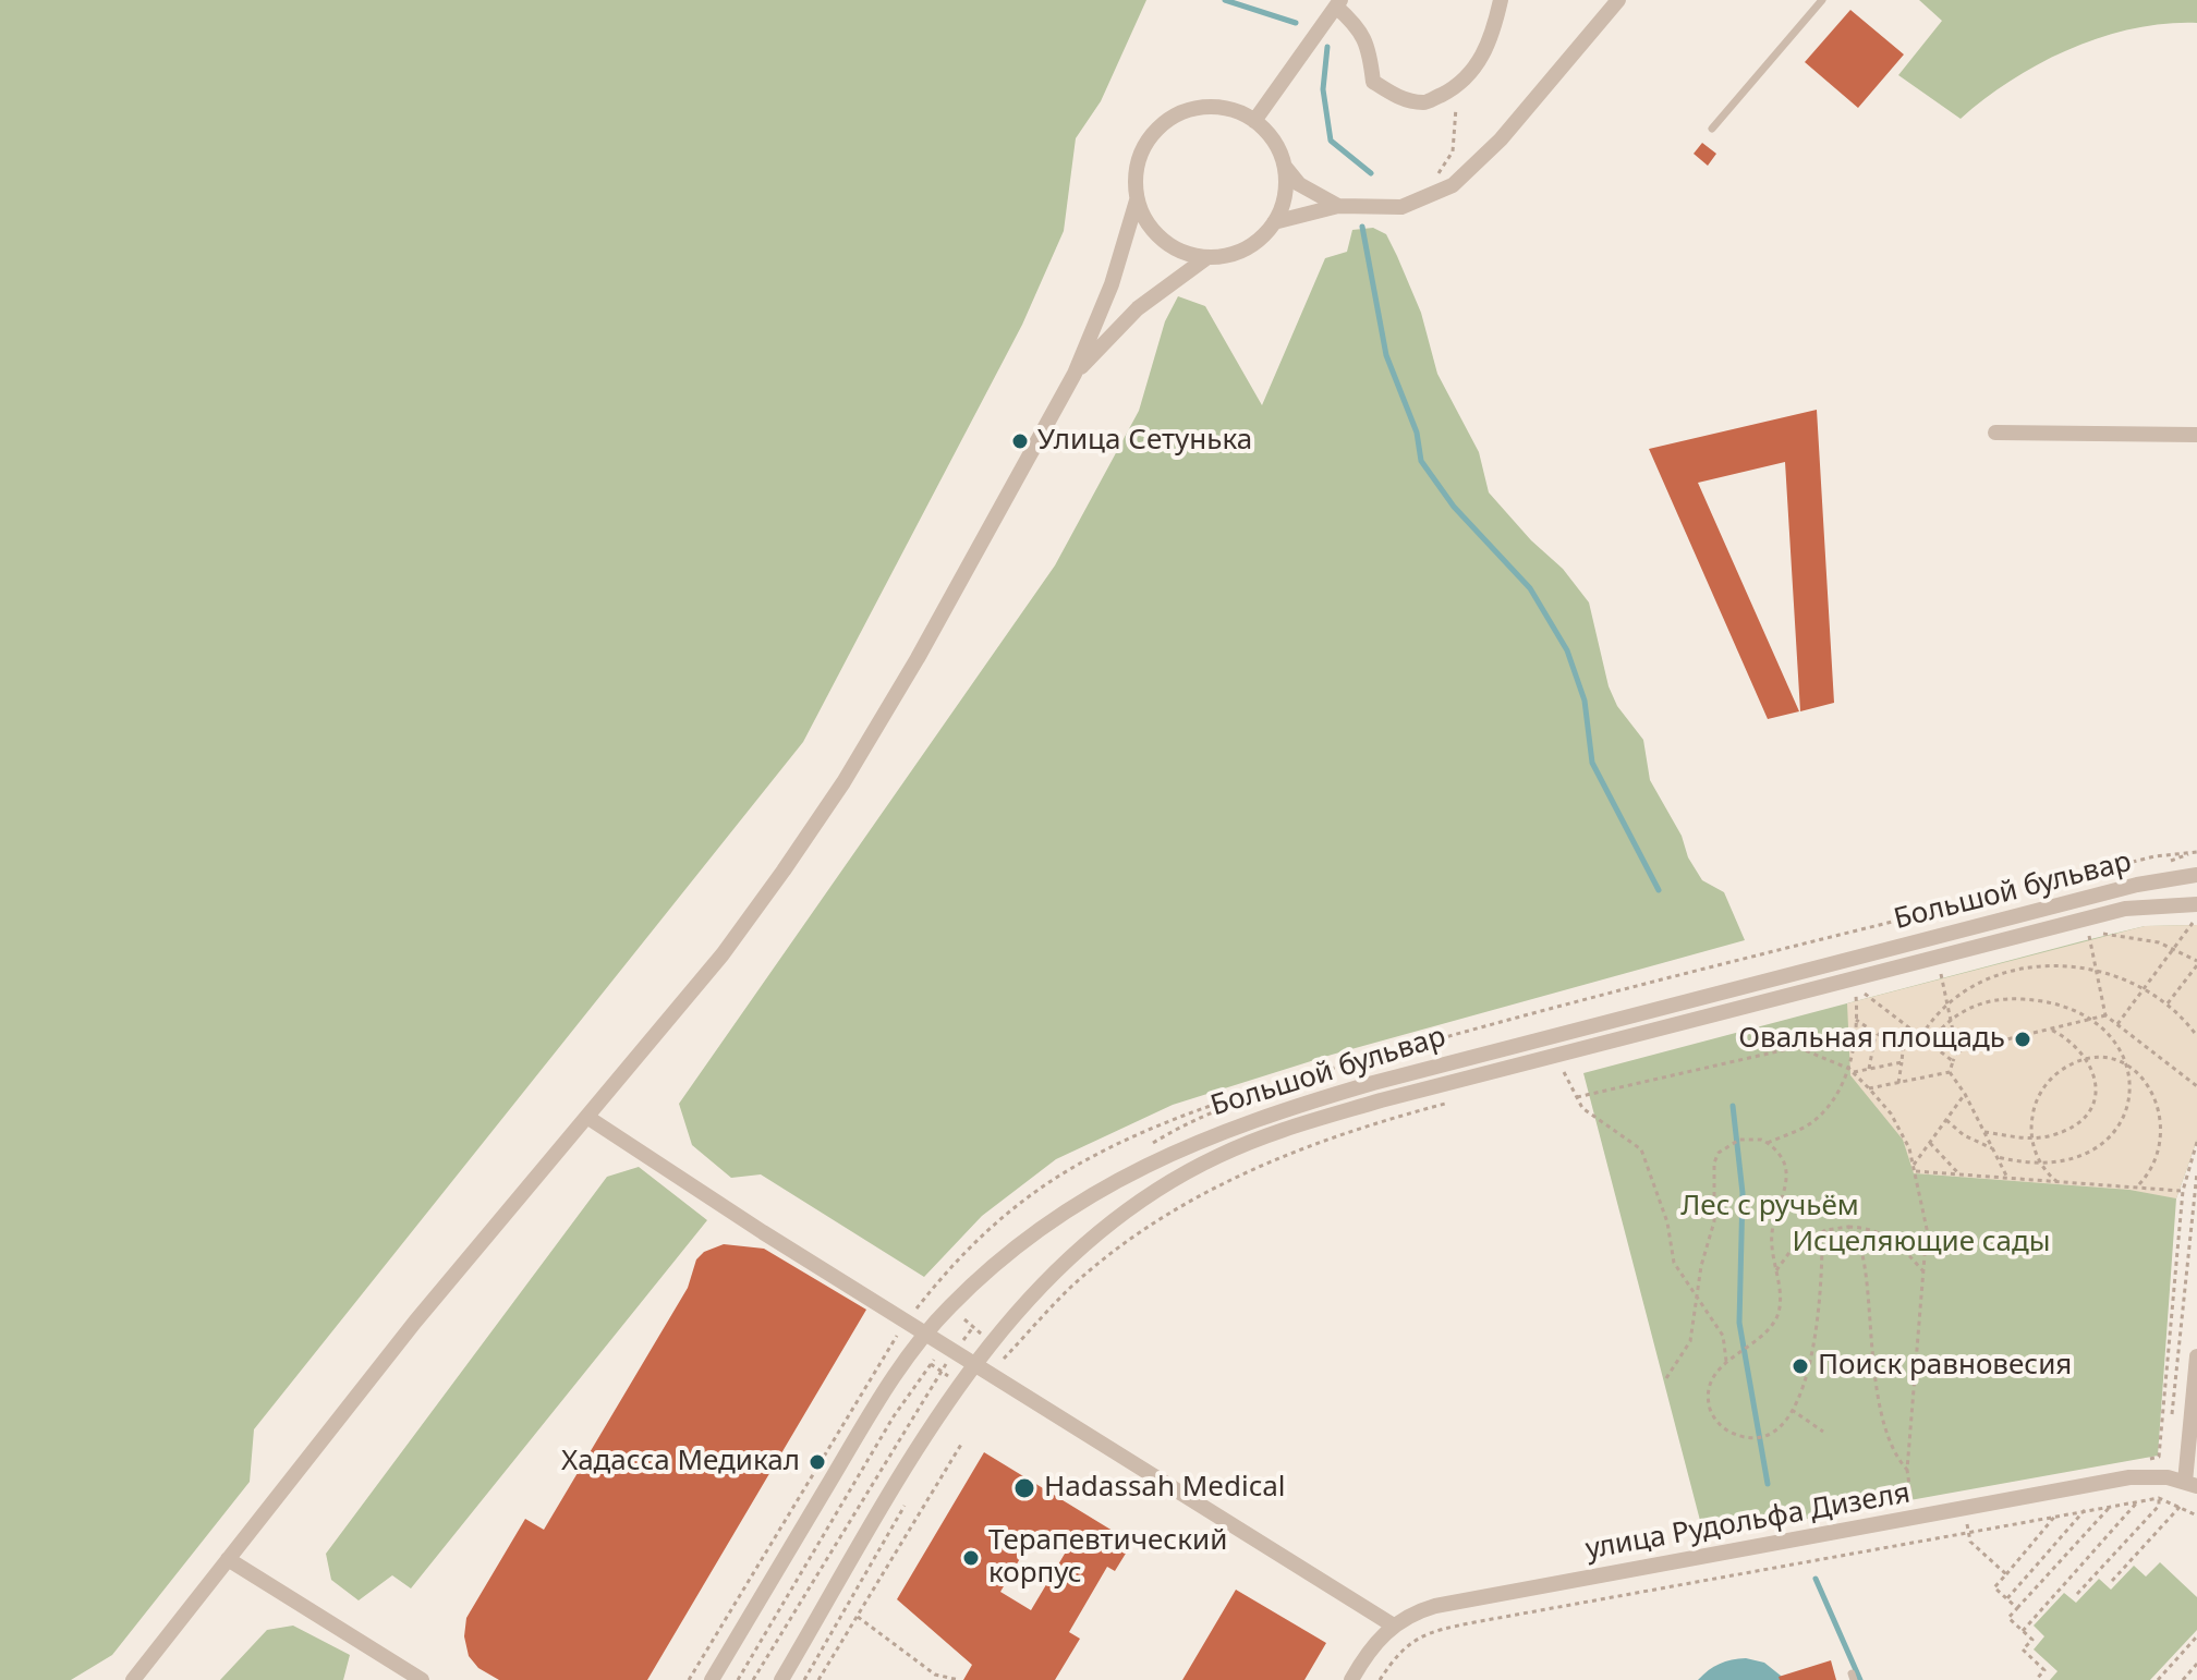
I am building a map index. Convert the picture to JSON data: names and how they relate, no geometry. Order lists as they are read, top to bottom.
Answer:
{
  "streets": {
    "street": ["Большой бульвар", "улица Рудольфа Дизеля"]
  },
  "parks": ["Лес с ручьём", "Исцеляющие сады"],
  "places": [
    "Улица Сетунька",
    "Овальная площадь",
    "Поиск равновесия",
    "Хадасса Медикал",
    "Hadassah Medical",
    "Терапевтический корпус"
  ]
}
